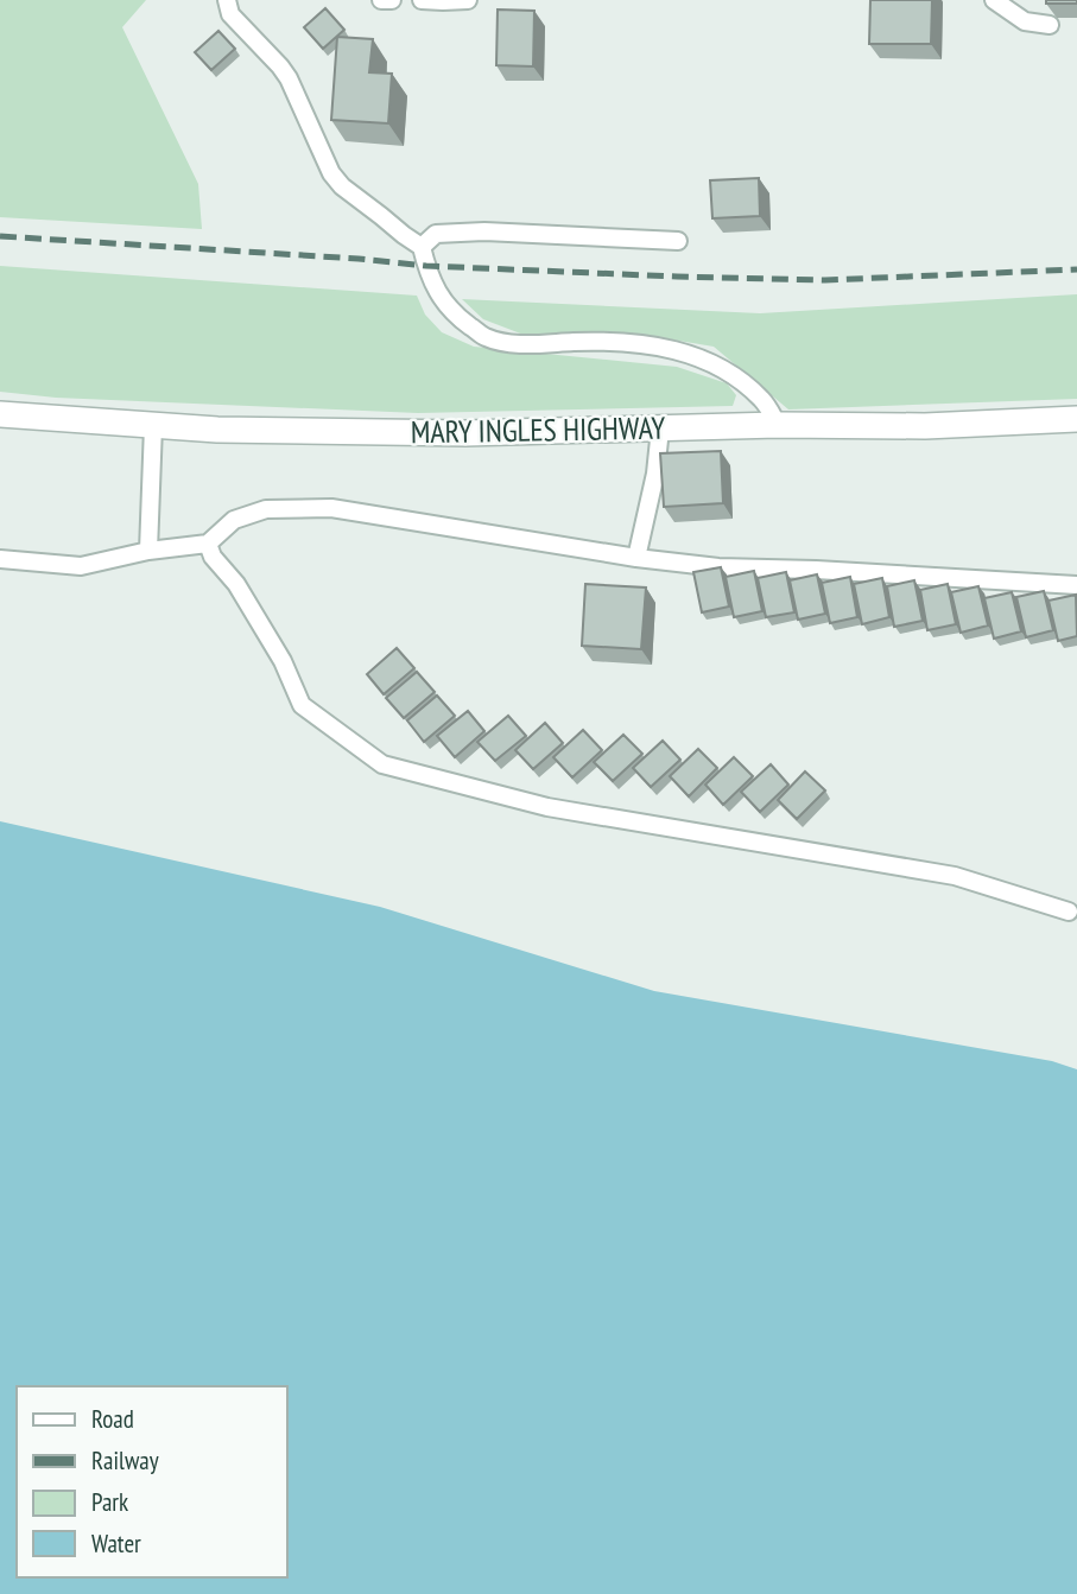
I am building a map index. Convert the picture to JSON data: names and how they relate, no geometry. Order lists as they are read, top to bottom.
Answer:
{
  "streets": {
    "street": ["MARY INGLES HIGHWAY"]
  },
  "legend": [
    "Road",
    "Railway",
    "Park",
    "Water"
  ]
}
